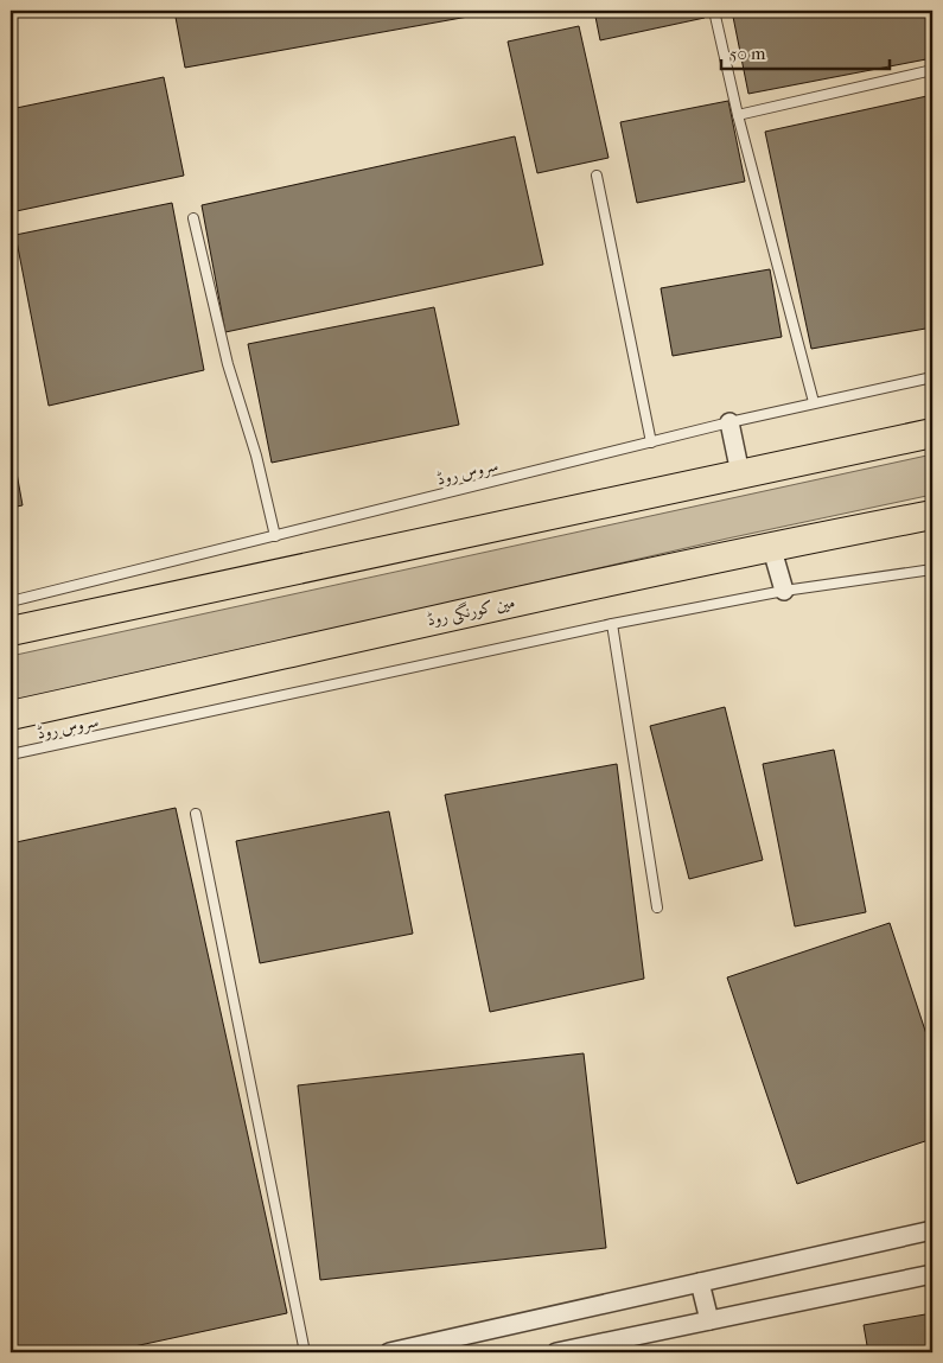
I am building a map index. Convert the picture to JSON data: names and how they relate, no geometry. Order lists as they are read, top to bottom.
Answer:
{
  "streets": {
    "main road": ["مین کورنگی روڈ"],
    "lane": ["سروس روڈ"]
  },
  "scale_bar": "50 m"
}
